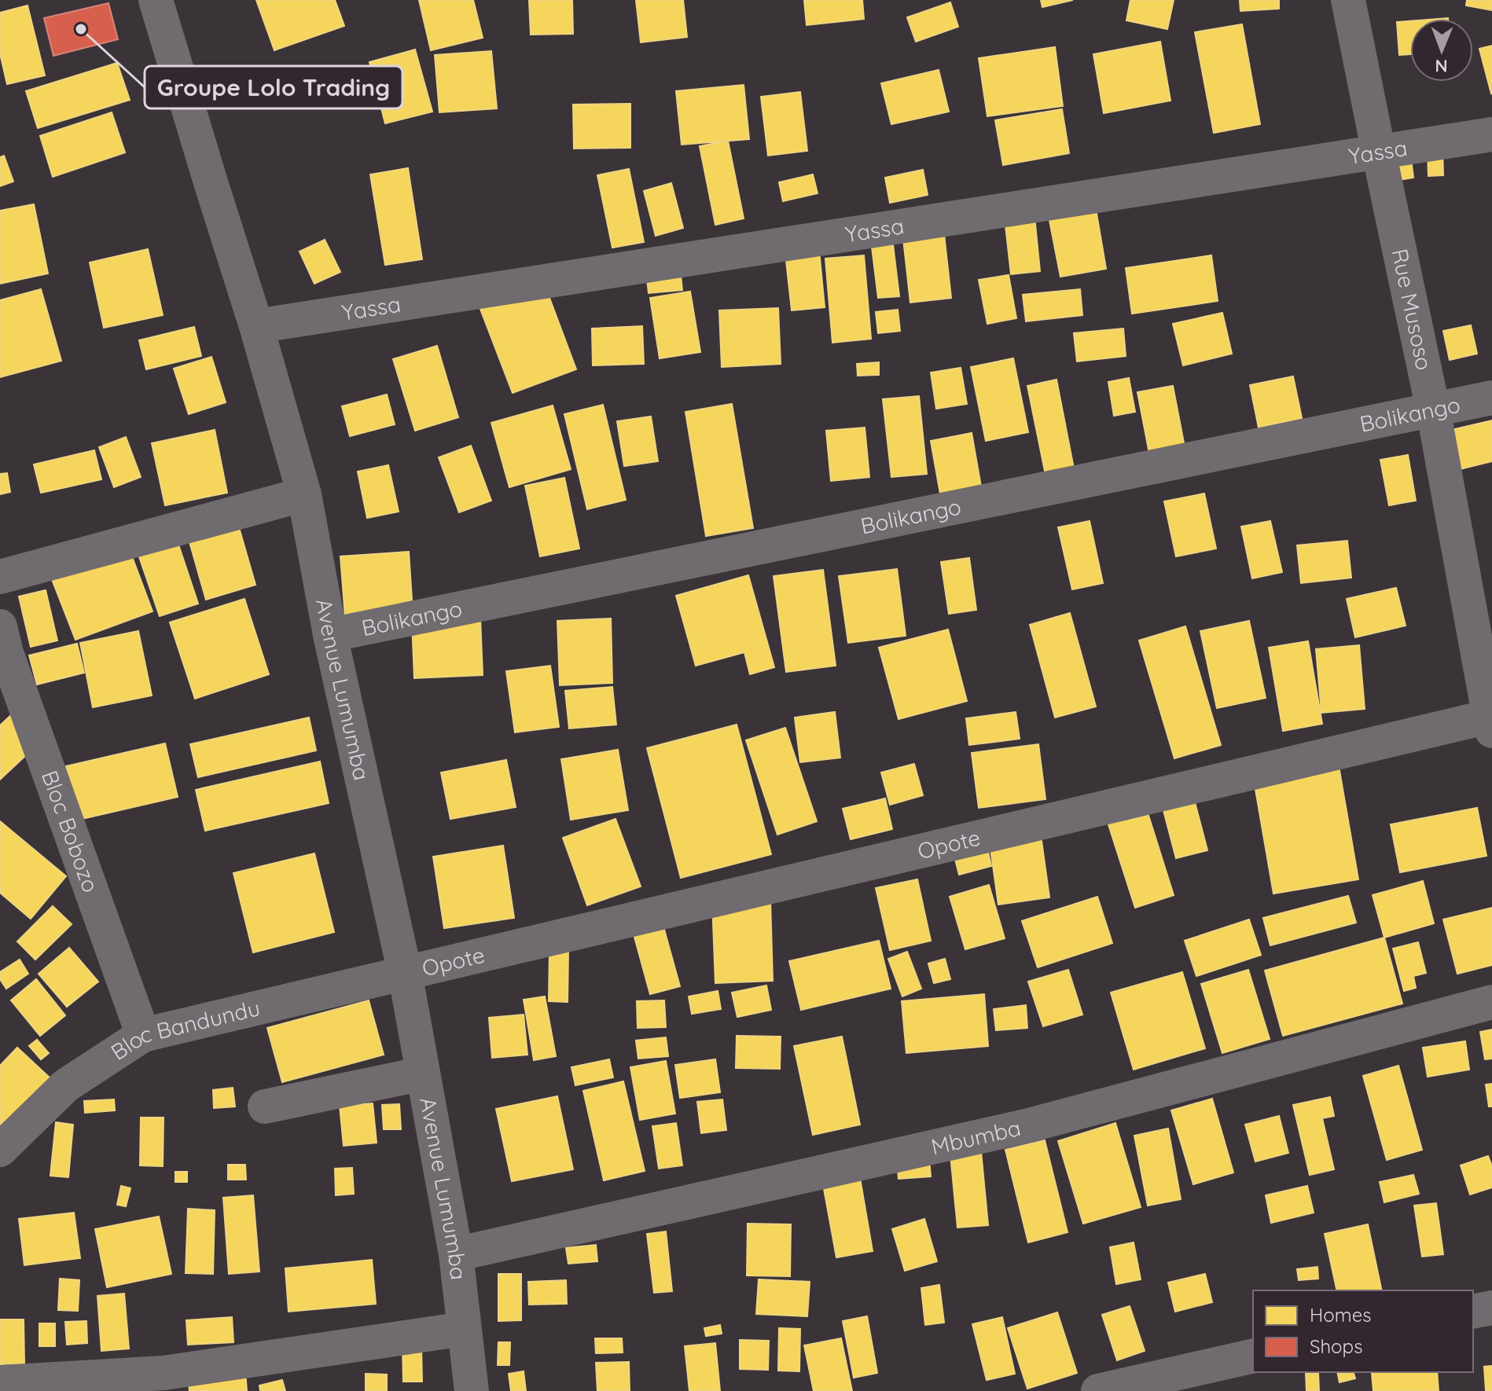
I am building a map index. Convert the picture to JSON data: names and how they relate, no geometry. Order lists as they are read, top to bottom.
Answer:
{
  "streets": {
    "street": [
      "Yassa",
      "Rue Musoso",
      "Bolikango",
      "Avenue Lumumba",
      "Bloc Bobozo",
      "Opote",
      "Bloc Bandundu",
      "Mbumba"
    ]
  },
  "crossings": [
    ["Yassa", "Rue Musoso"],
    ["Yassa", "Avenue Lumumba"],
    ["Rue Musoso", "Bolikango"],
    ["Rue Musoso", "Opote"],
    ["Bolikango", "Avenue Lumumba"],
    ["Avenue Lumumba", "Opote"],
    ["Avenue Lumumba", "Bloc Bandundu"],
    ["Avenue Lumumba", "Mbumba"],
    ["Bloc Bobozo", "Bloc Bandundu"],
    ["Opote", "Bloc Bandundu"]
  ],
  "places": ["Groupe Lolo Trading"],
  "legend": ["Homes", "Shops"],
  "north": "bottom"
}
